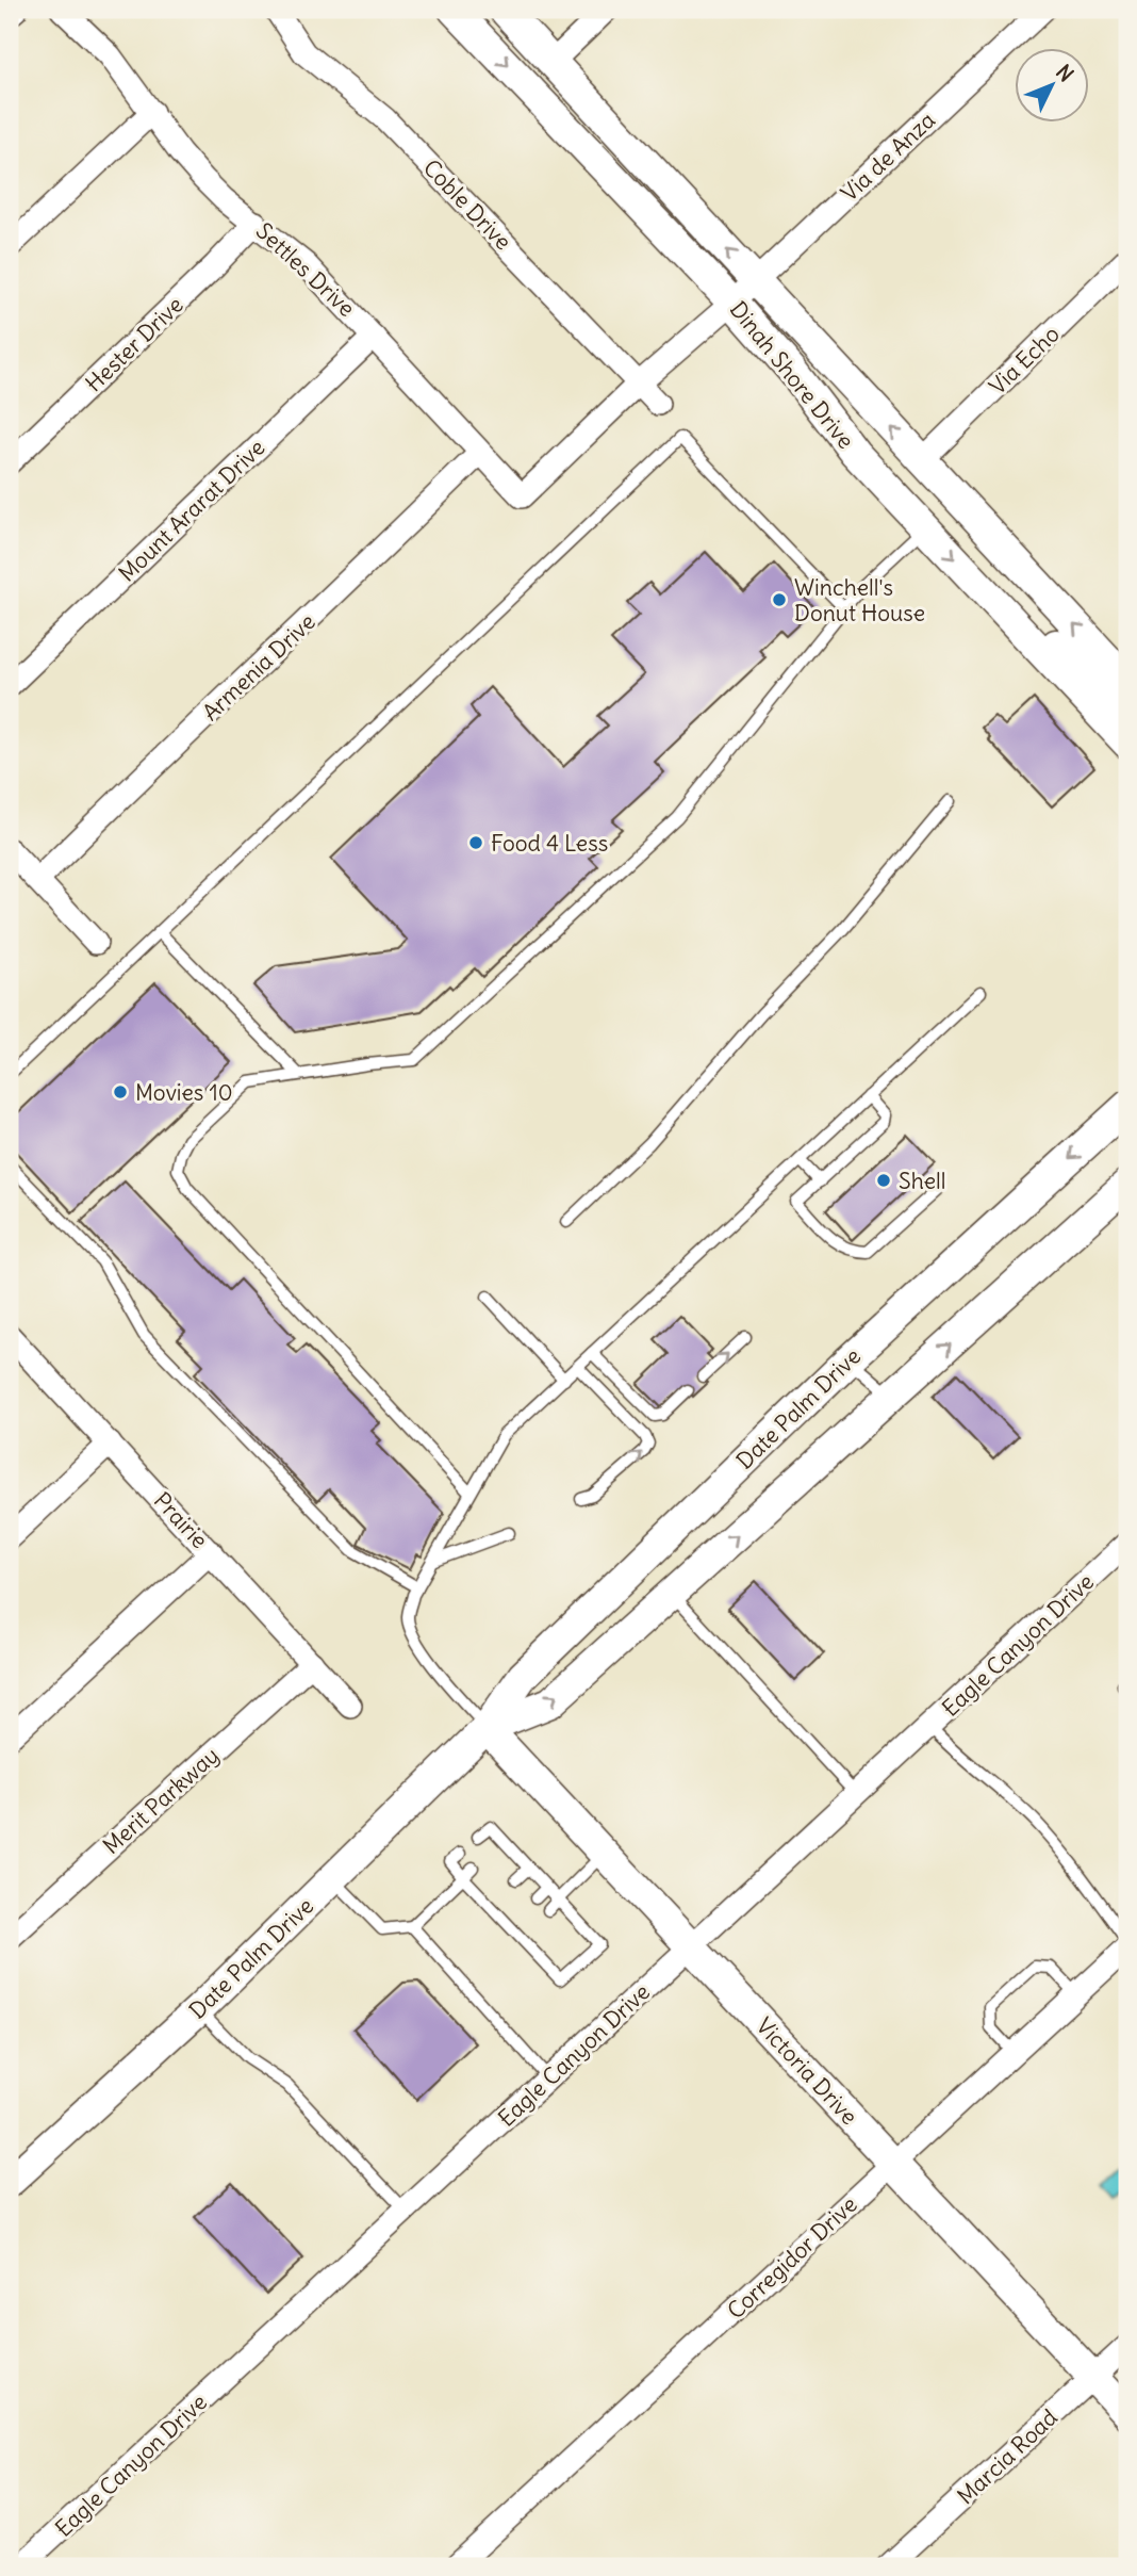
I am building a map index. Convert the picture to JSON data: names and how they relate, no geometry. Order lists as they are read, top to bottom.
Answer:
{
  "streets": {
    "main road": ["Dinah Shore Drive", "Date Palm Drive", "Victoria Drive"],
    "street": [
      "Via de Anza",
      "Coble Drive",
      "Settles Drive",
      "Hester Drive",
      "Via Echo",
      "Mount Ararat Drive",
      "Armenia Drive",
      "Prairie",
      "Eagle Canyon Drive",
      "Merit Parkway",
      "Corregidor Drive",
      "Marcia Road"
    ]
  },
  "crossings": [
    ["Via de Anza", "Coble Drive"],
    ["Via de Anza", "Settles Drive"],
    ["Via de Anza", "Dinah Shore Drive"],
    ["Settles Drive", "Hester Drive"],
    ["Settles Drive", "Mount Ararat Drive"],
    ["Settles Drive", "Armenia Drive"],
    ["Via Echo", "Dinah Shore Drive"],
    ["Date Palm Drive", "Victoria Drive"],
    ["Prairie", "Merit Parkway"],
    ["Eagle Canyon Drive", "Victoria Drive"],
    ["Victoria Drive", "Corregidor Drive"],
    ["Victoria Drive", "Marcia Road"]
  ],
  "places": [
    "Winchell's Donut House",
    "Food 4 Less",
    "Movies 10",
    "Shell"
  ],
  "north": "top right"
}
